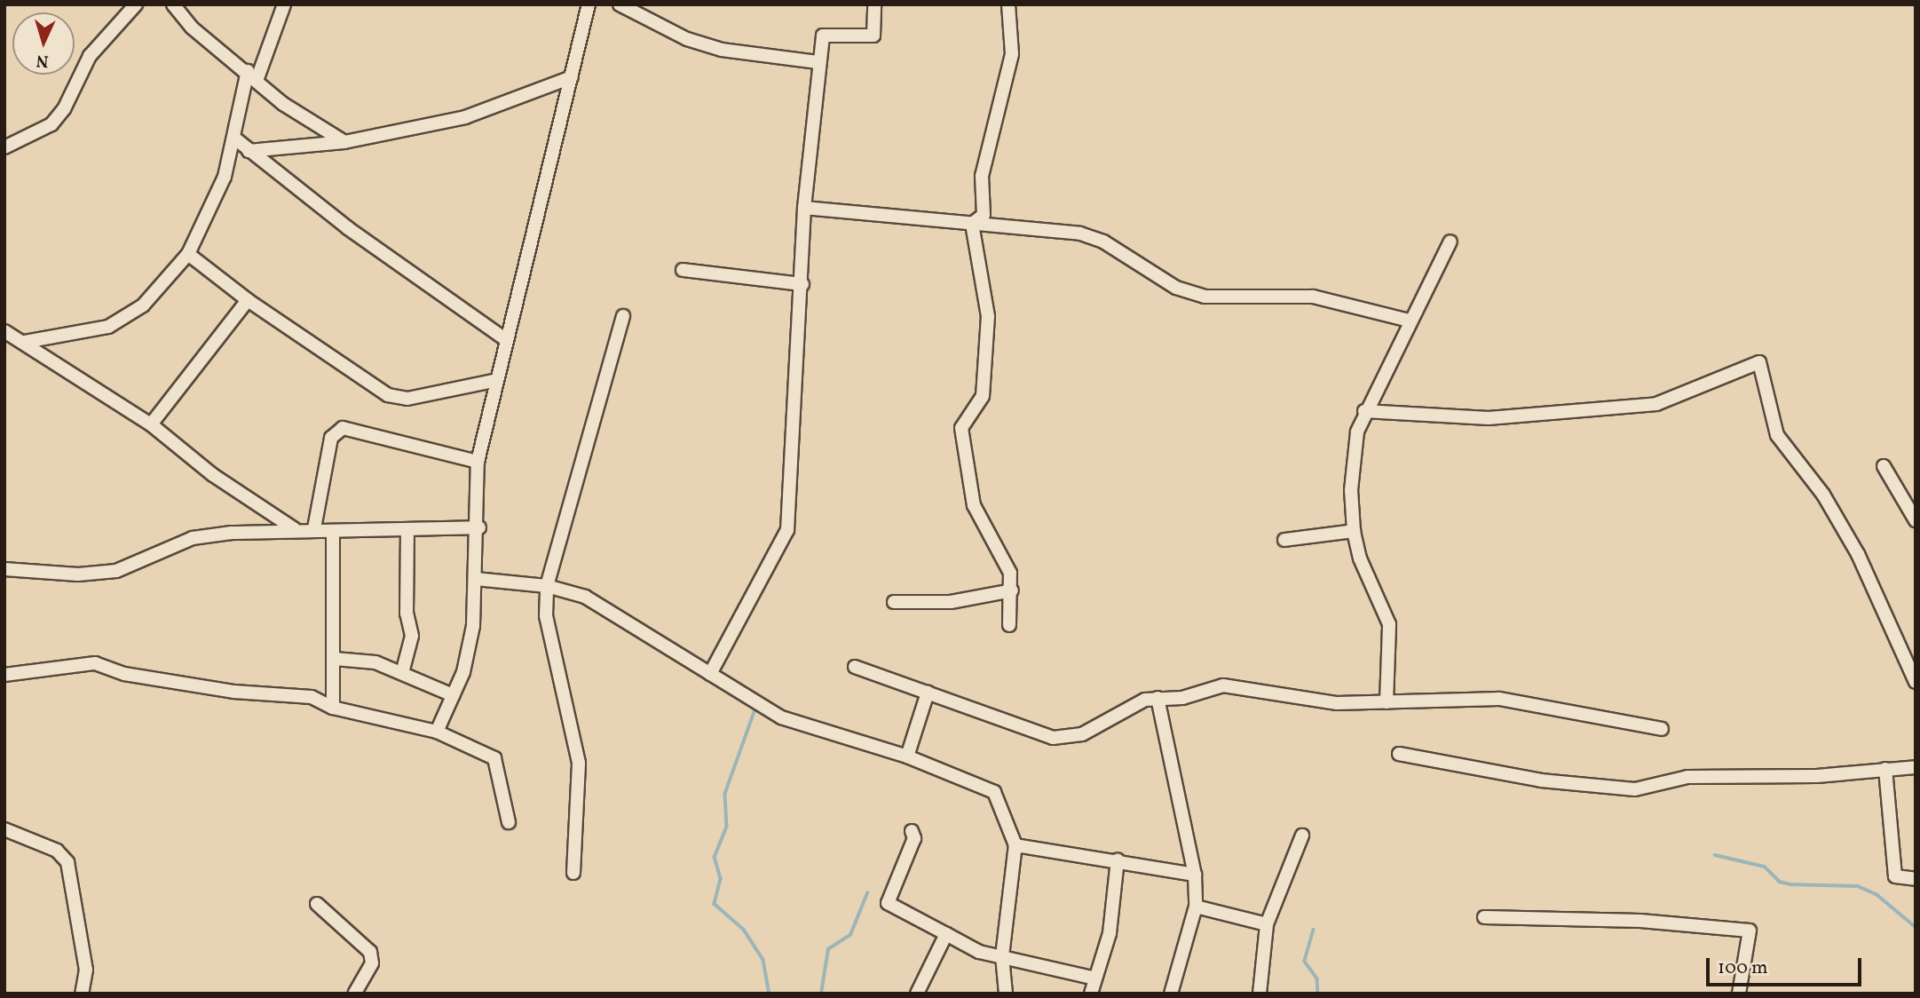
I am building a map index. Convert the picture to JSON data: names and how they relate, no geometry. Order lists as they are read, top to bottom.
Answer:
{
  "scale_bar": "100 m",
  "north": "bottom"
}
